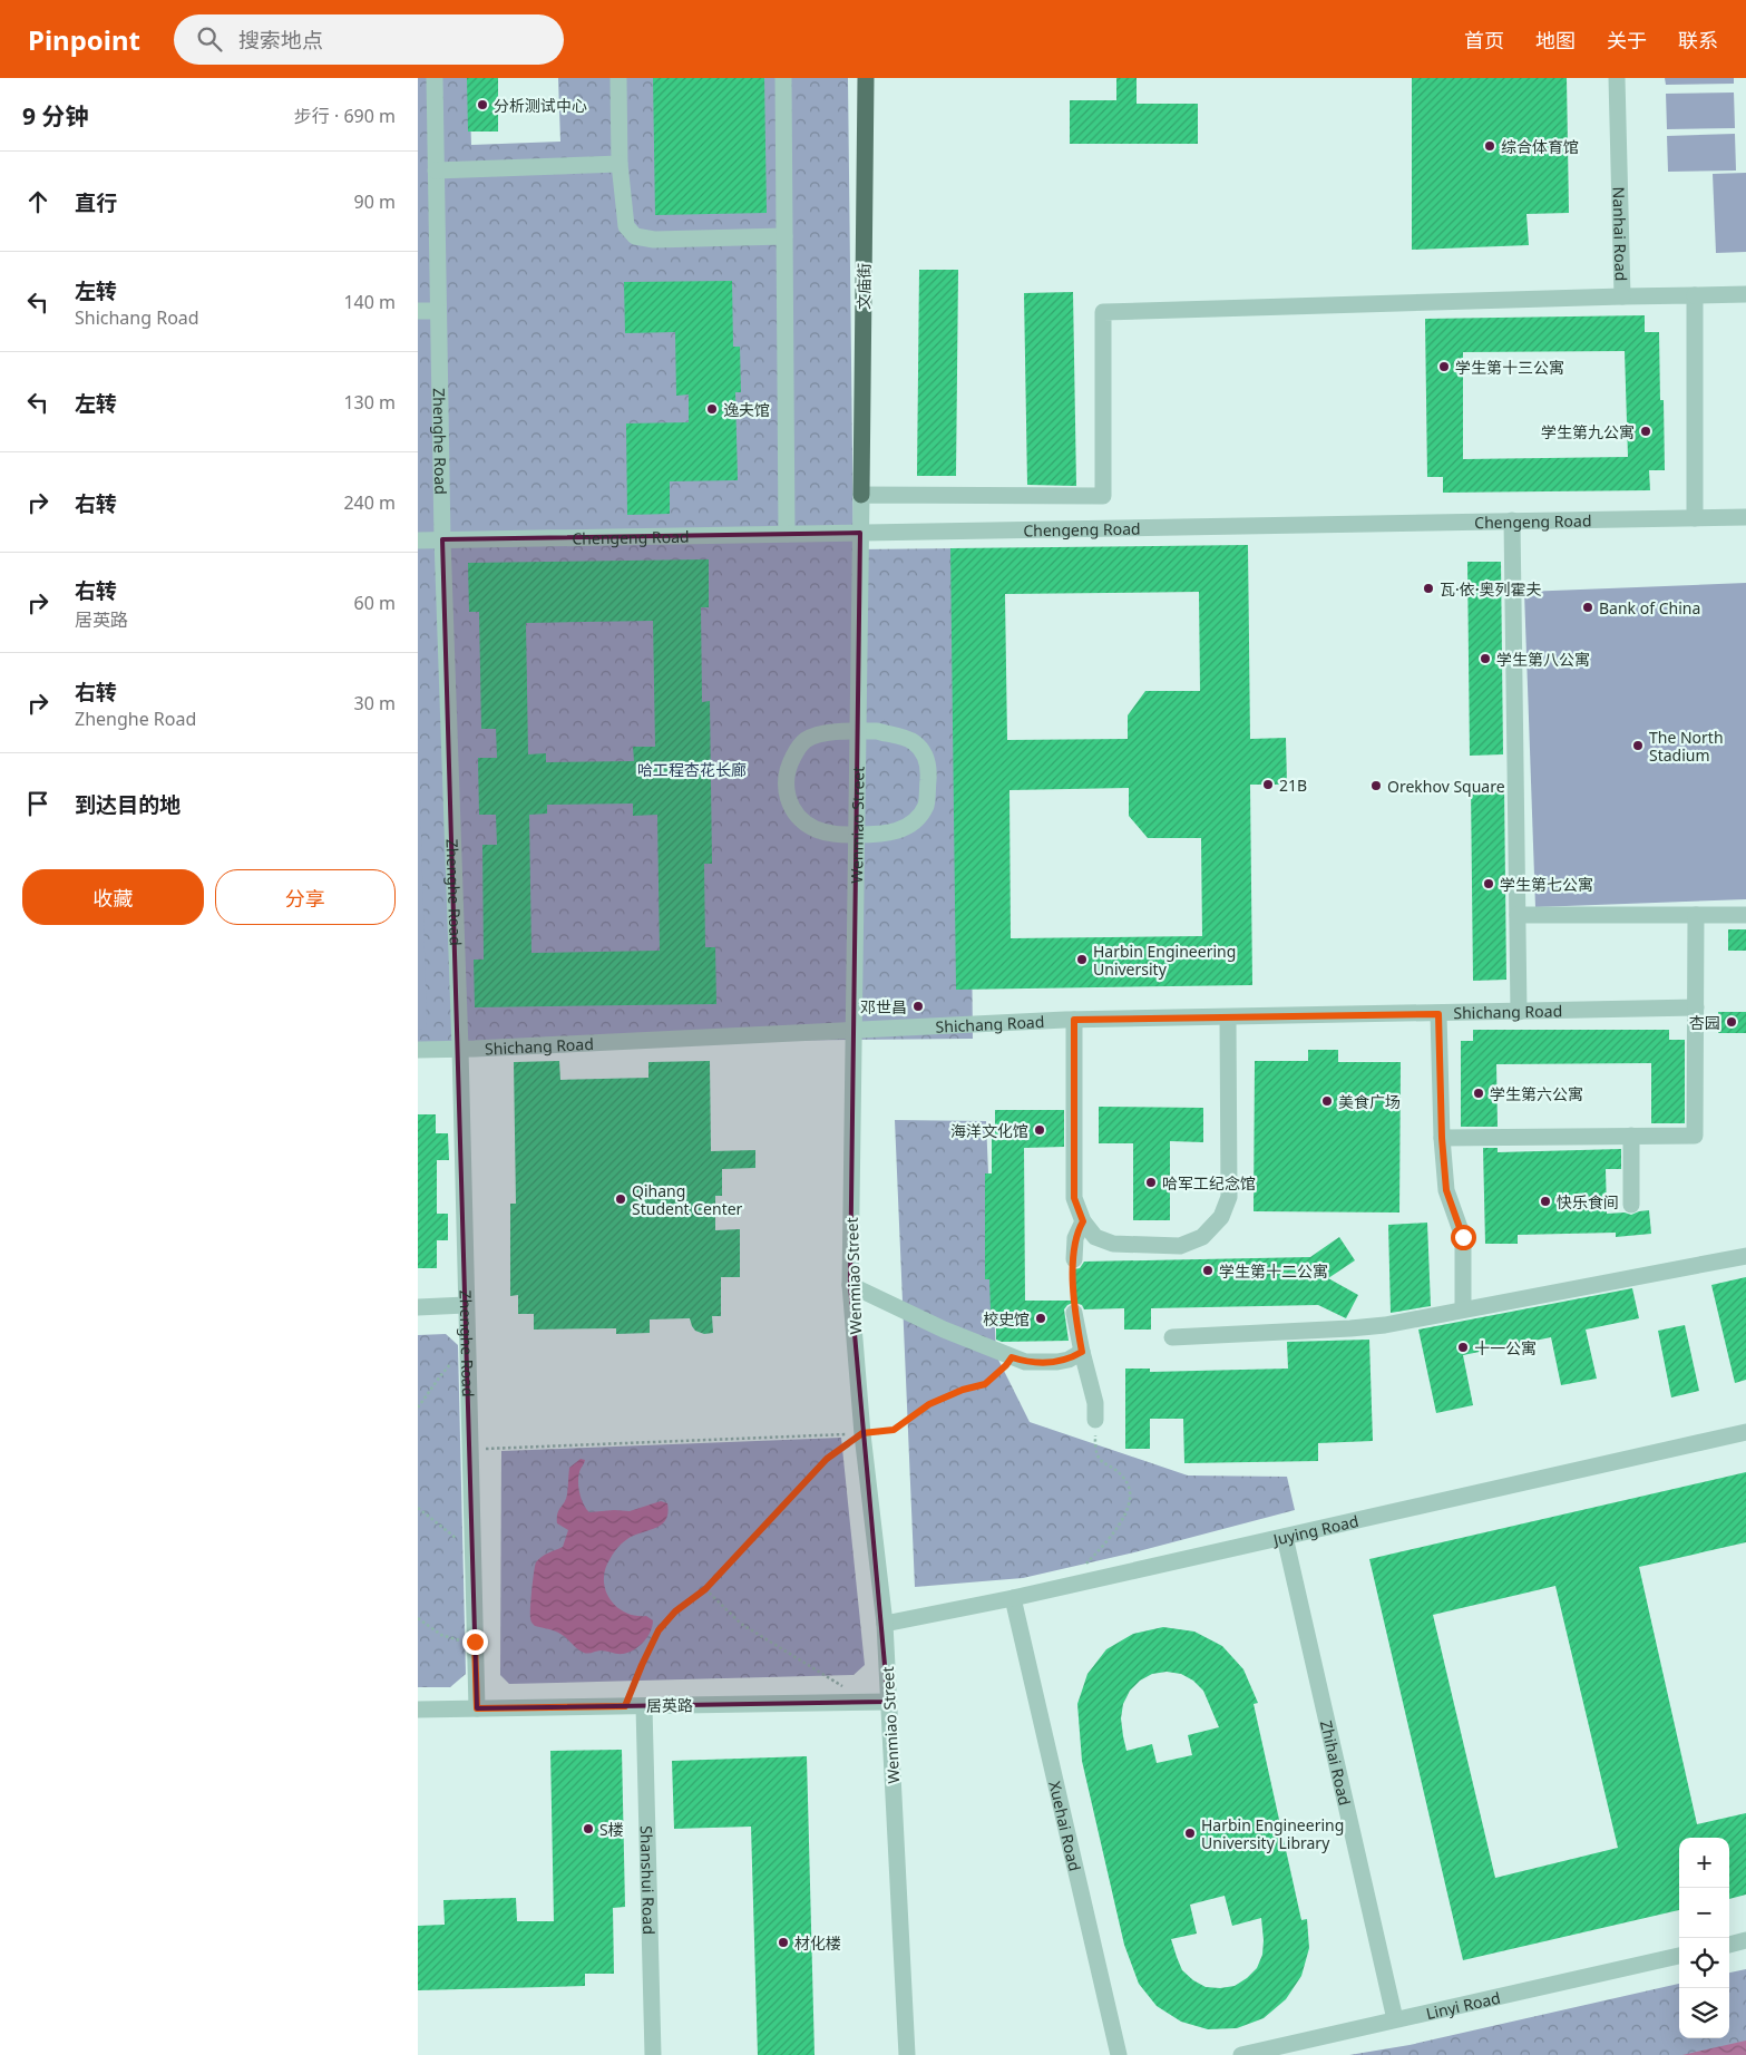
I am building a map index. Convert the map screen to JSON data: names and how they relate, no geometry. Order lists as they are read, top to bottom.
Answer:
{
  "streets": {
    "main road": ["文庙街"],
    "street": [
      "Nanhai Road",
      "Zhenghe Road",
      "Chengeng Road",
      "Wenmiao Street",
      "Shichang Road",
      "Juying Road",
      "居英路",
      "Zhihai Road",
      "Xuehai Road",
      "Shanshui Road",
      "Linyi Road"
    ]
  },
  "crossings": [
    ["文庙街", "Wenmiao Street"],
    ["Zhenghe Road", "Chengeng Road"],
    ["Zhenghe Road", "Shichang Road"],
    ["Zhenghe Road", "居英路"],
    ["Chengeng Road", "Wenmiao Street"],
    ["Wenmiao Street", "Shichang Road"],
    ["Wenmiao Street", "Juying Road"],
    ["Wenmiao Street", "居英路"],
    ["Juying Road", "Zhihai Road"],
    ["Juying Road", "Xuehai Road"],
    ["居英路", "Shanshui Road"],
    ["Zhihai Road", "Linyi Road"]
  ],
  "parks": ["哈工程杏花长廊"],
  "places": [
    "分析测试中心",
    "综合体育馆",
    "学生第十三公寓",
    "逸夫馆",
    "学生第九公寓",
    "瓦·依·奥列霍夫",
    "Bank of China",
    "学生第八公寓",
    "The North Stadium",
    "21B",
    "Orekhov Square",
    "学生第七公寓",
    "Harbin Engineering University",
    "邓世昌",
    "杏园",
    "学生第六公寓",
    "美食广场",
    "海洋文化馆",
    "哈军工纪念馆",
    "Qihang Student Center",
    "快乐食间",
    "学生第十二公寓",
    "校史馆",
    "十一公寓",
    "S楼",
    "Harbin Engineering University Library",
    "材化楼"
  ],
  "page": {
    "header": "Pinpoint",
    "search": "搜索地点",
    "nav": [
      "首页",
      "地图",
      "关于",
      "联系"
    ],
    "heading": ["9 分钟", "步行 · 690 m"],
    "list": [
      ["直行", "90 m"],
      ["左转", "Shichang Road", "140 m"],
      ["左转", "130 m"],
      ["右转", "240 m"],
      ["右转", "居英路", "60 m"],
      ["右转", "Zhenghe Road", "30 m"],
      "到达目的地"
    ],
    "buttons": ["收藏", "分享"],
    "map_buttons": ["+", "−"]
  }
}
